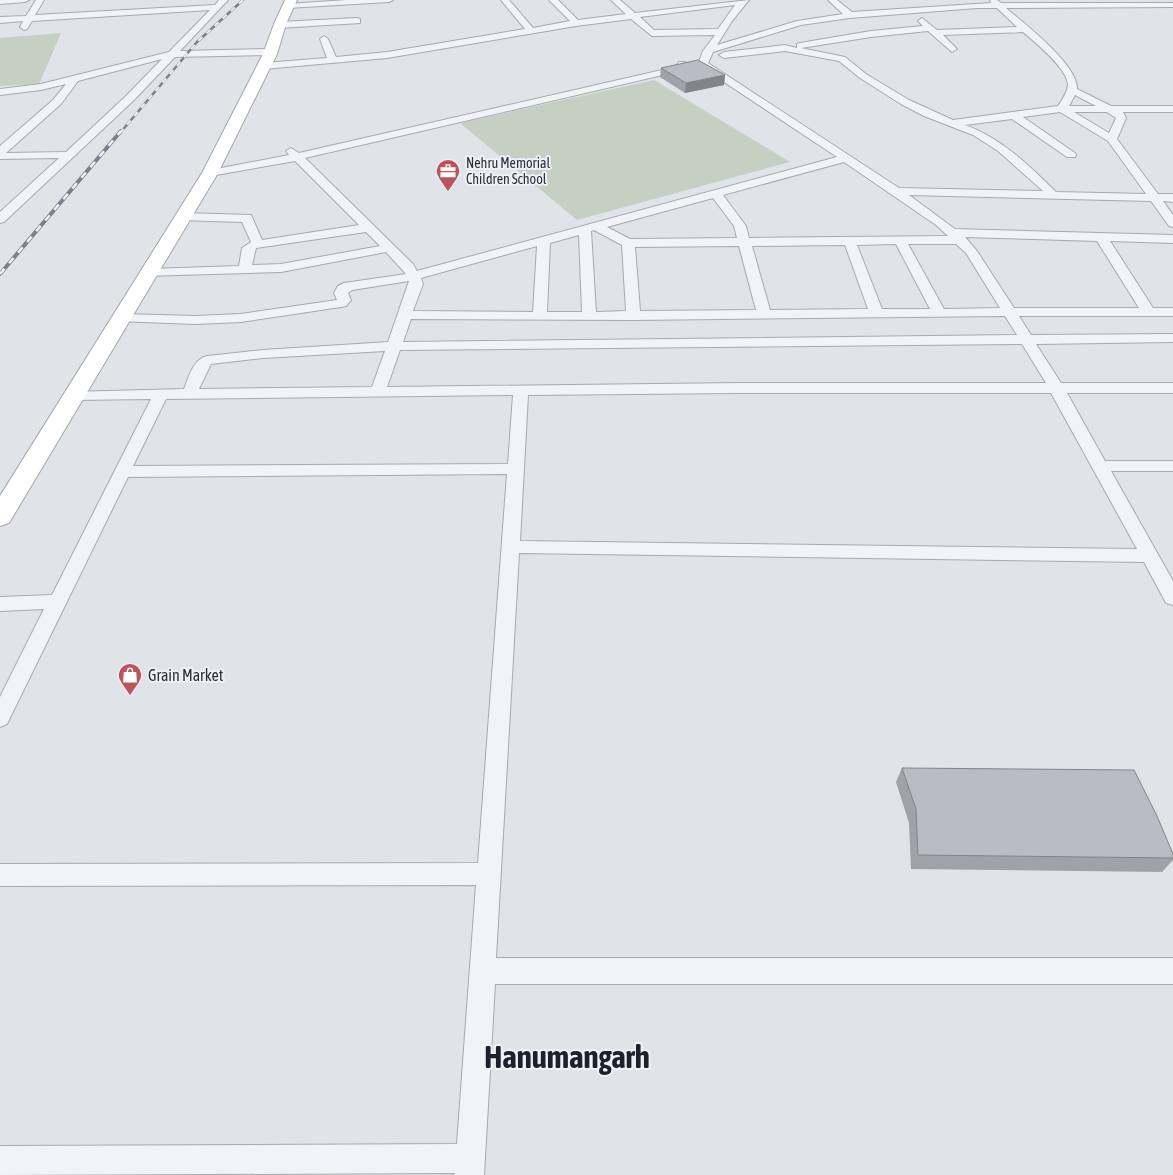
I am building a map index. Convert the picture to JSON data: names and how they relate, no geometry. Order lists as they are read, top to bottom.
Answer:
{
  "districts": ["Hanumangarh"],
  "places": {
    "office": ["Nehru Memorial Children School"],
    "shop": ["Grain Market"]
  }
}
